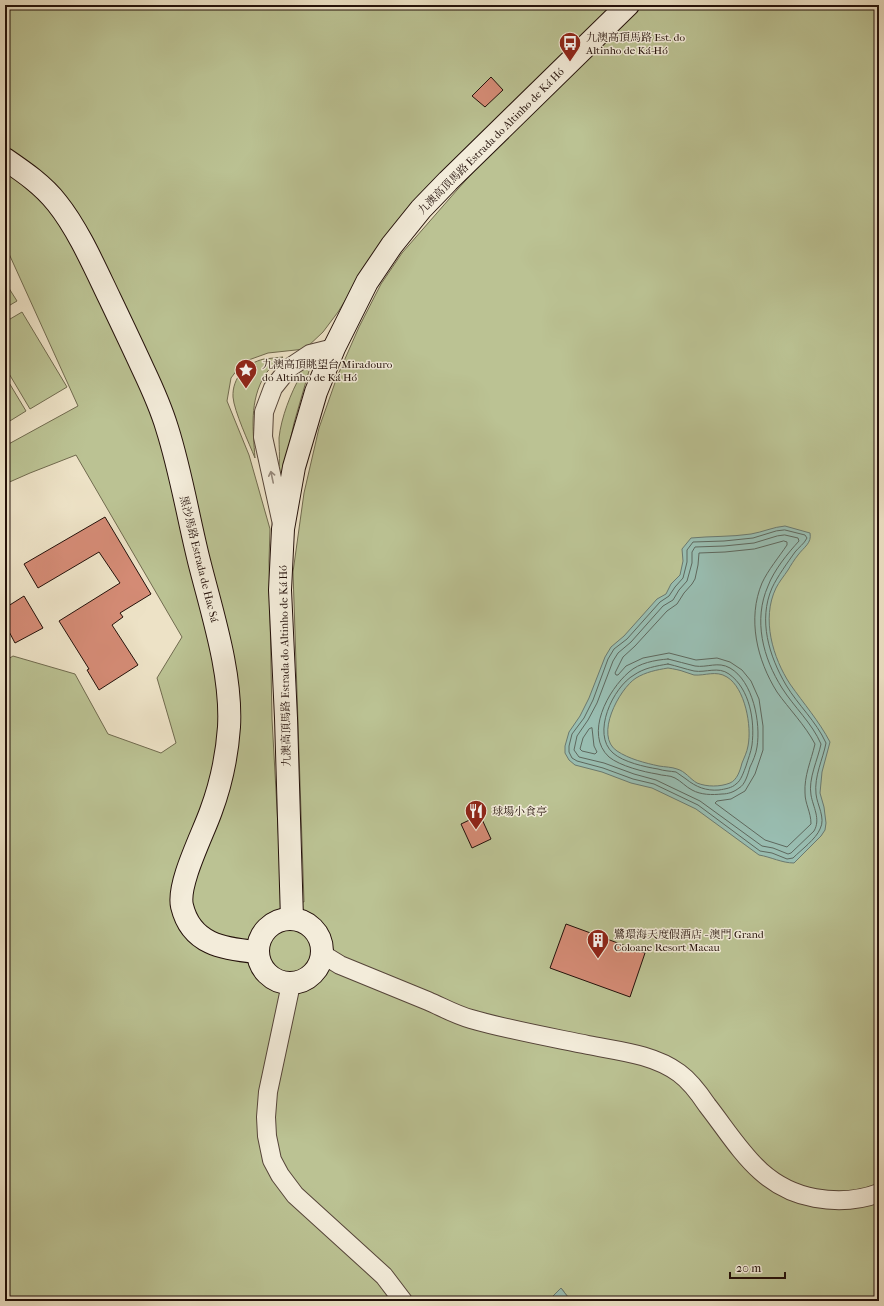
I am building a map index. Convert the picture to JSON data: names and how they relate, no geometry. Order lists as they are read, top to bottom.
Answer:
{
  "streets": {
    "main road": ["九澳高頂馬路 Estrada do Altinho de Ká Hó", "黑沙馬路 Estrada de Hac Sá"]
  },
  "crossings": [
    ["九澳高頂馬路 Estrada do Altinho de Ká Hó", "黑沙馬路 Estrada de Hac Sá"]
  ],
  "places": {
    "bus stop": ["九澳高頂馬路 Est. do Altinho de Ká-Hó"],
    "place": ["九澳高頂眺望台 Miradouro do Altinho de Ká Hó"],
    "restaurant": ["球場小食亭"],
    "building": ["鷺環海天度假酒店 - 澳門 Grand Coloane Resort Macau"]
  },
  "scale_bar": "20 m"
}
